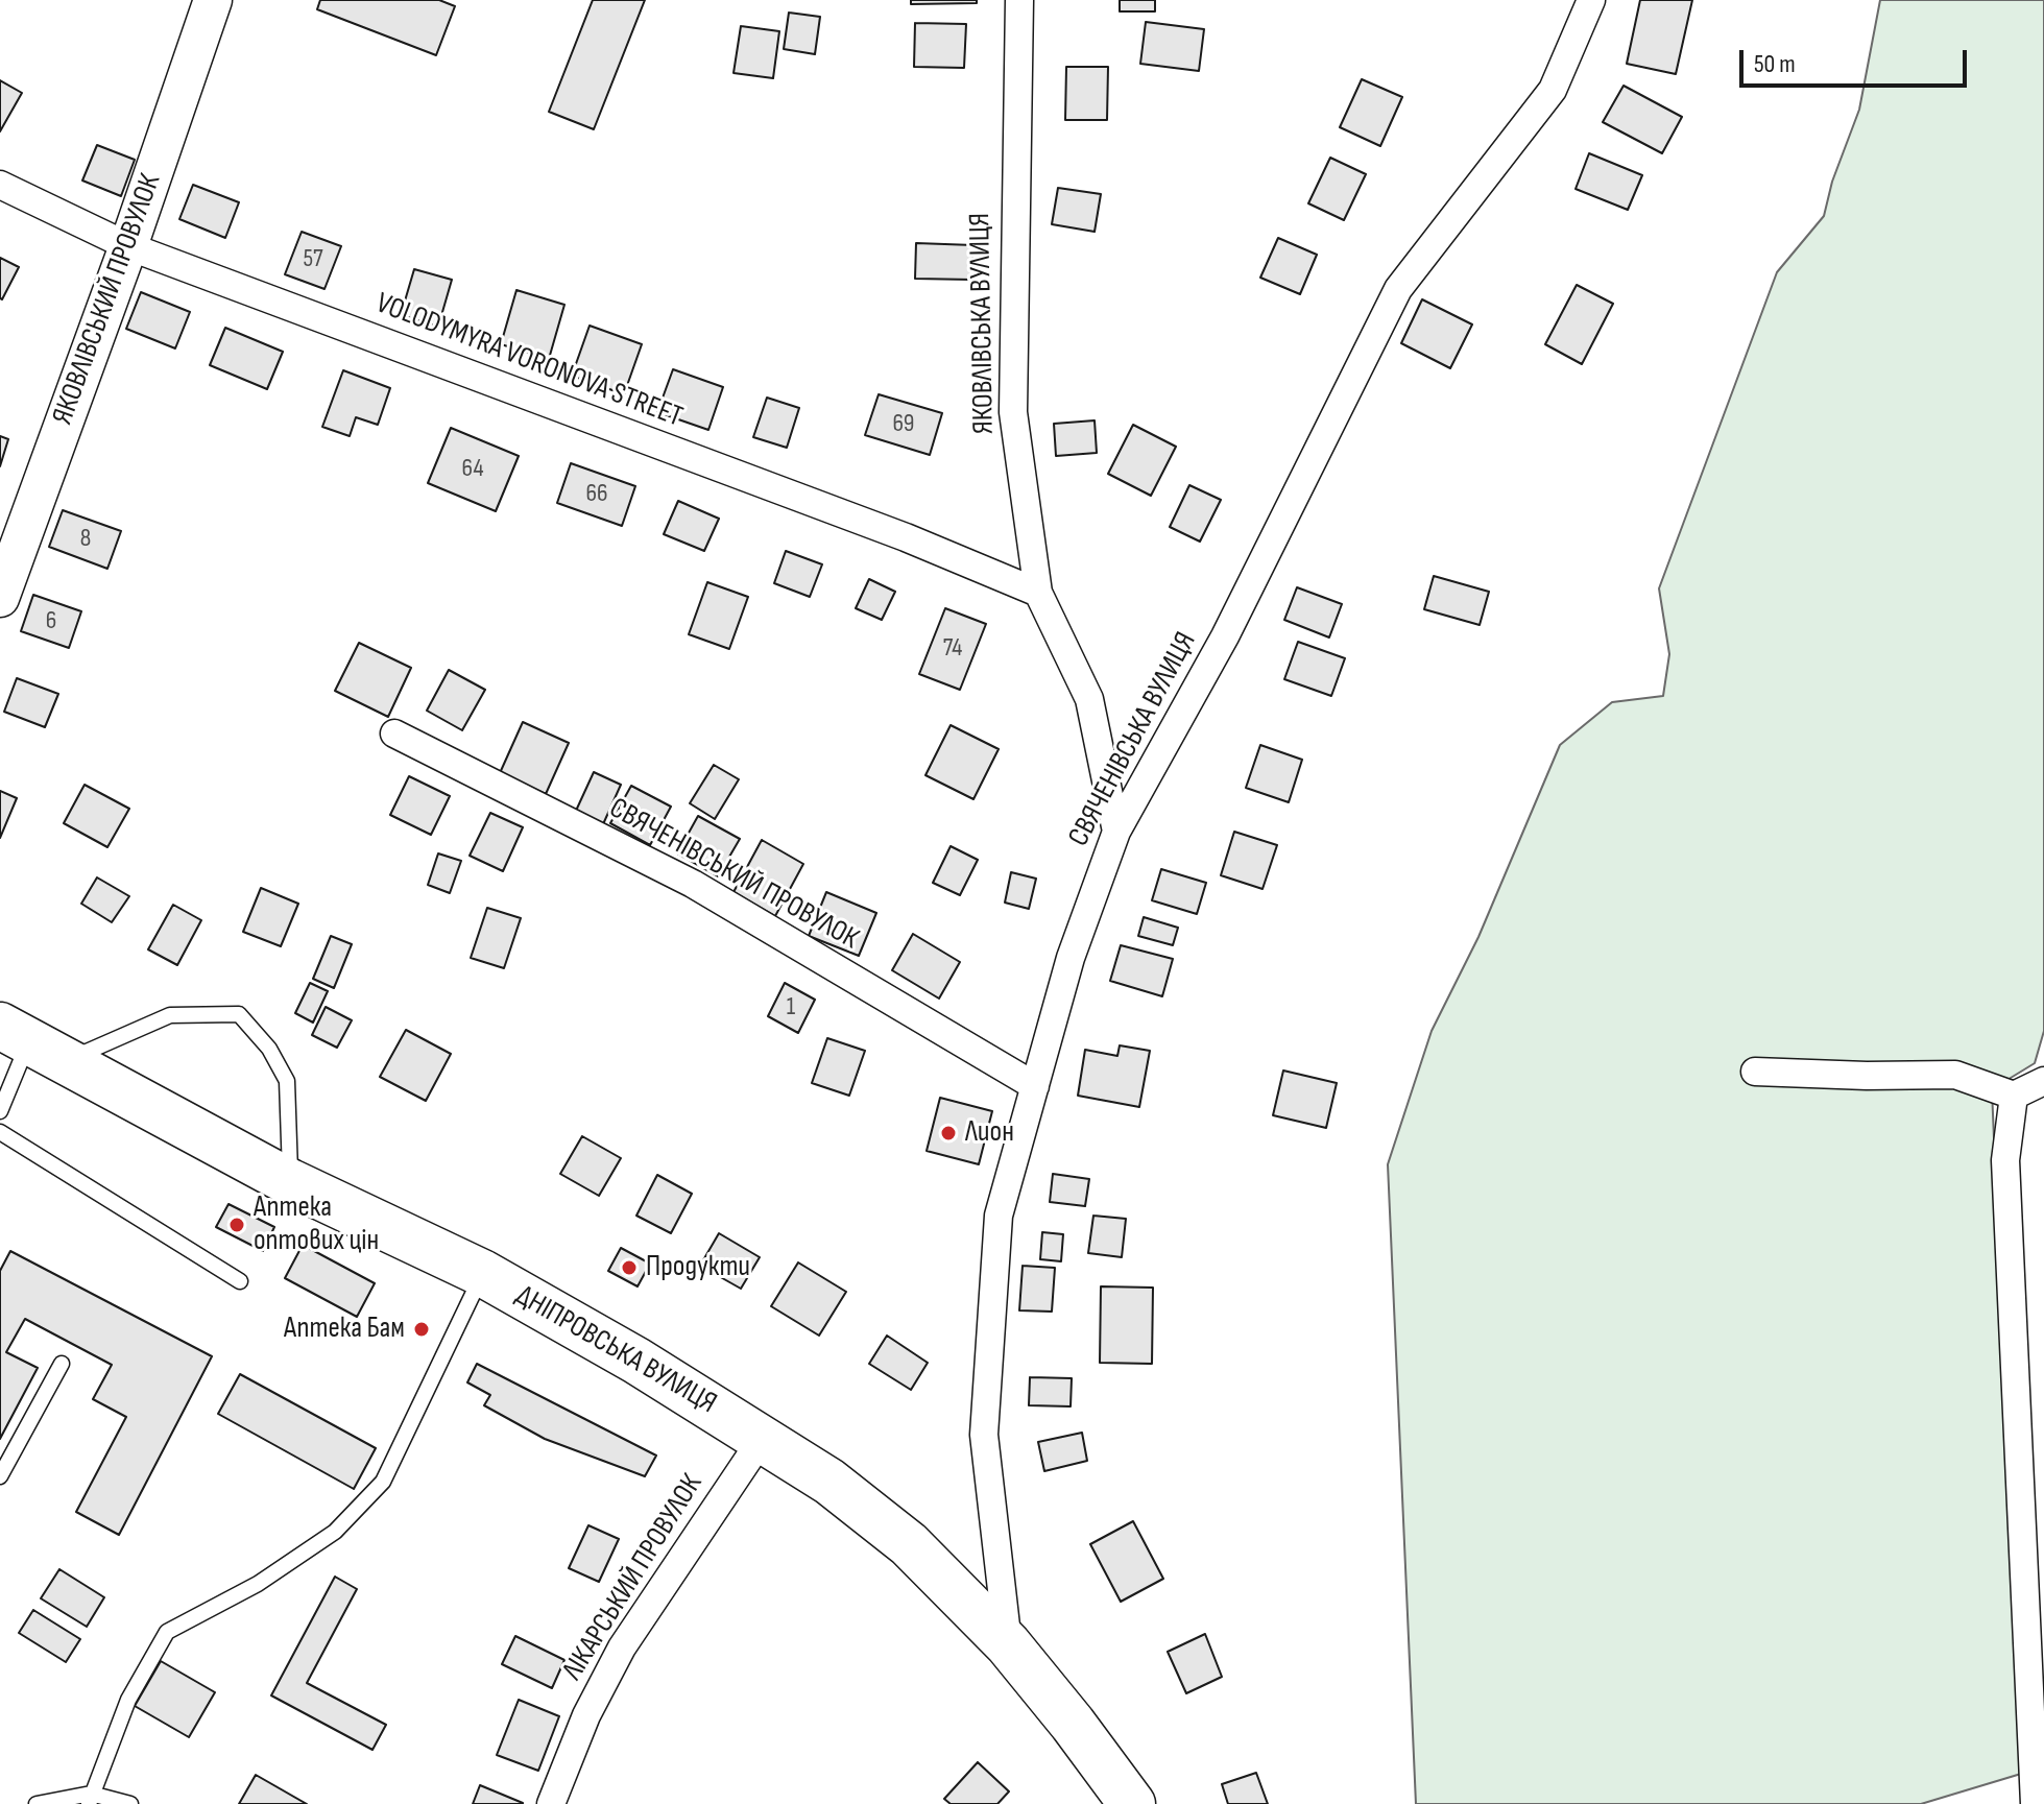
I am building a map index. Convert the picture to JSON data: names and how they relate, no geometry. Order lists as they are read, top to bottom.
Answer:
{
  "streets": {
    "highway": ["ДНІПРОВСЬКА ВУЛИЦЯ"],
    "street": [
      "ЯКОВЛІВСЬКИЙ ПРОВУЛОК",
      "ЯКОВЛІВСЬКА ВУЛИЦЯ",
      "VOLODYMYRA VORONOVA STREET",
      "СВЯЧЕНІВСЬКА ВУЛИЦЯ",
      "СВЯЧЕНІВСЬКИЙ ПРОВУЛОК",
      "ЛІКАРСЬКИЙ ПРОВУЛОК"
    ]
  },
  "crossings": [
    ["ЯКОВЛІВСЬКИЙ ПРОВУЛОК", "VOLODYMYRA VORONOVA STREET"],
    ["ЯКОВЛІВСЬКА ВУЛИЦЯ", "VOLODYMYRA VORONOVA STREET"],
    ["ЯКОВЛІВСЬКА ВУЛИЦЯ", "СВЯЧЕНІВСЬКА ВУЛИЦЯ"],
    ["СВЯЧЕНІВСЬКА ВУЛИЦЯ", "СВЯЧЕНІВСЬКИЙ ПРОВУЛОК"],
    ["СВЯЧЕНІВСЬКА ВУЛИЦЯ", "ДНІПРОВСЬКА ВУЛИЦЯ"],
    ["ДНІПРОВСЬКА ВУЛИЦЯ", "ЛІКАРСЬКИЙ ПРОВУЛОК"]
  ],
  "places": [
    "Лион",
    "Аптека оптових цін",
    "Продукти",
    "Аптека Бам"
  ],
  "house_numbers": [
    "57",
    "69",
    "64",
    "66",
    "8",
    "6",
    "74",
    "1"
  ],
  "scale_bar": "50 m"
}
